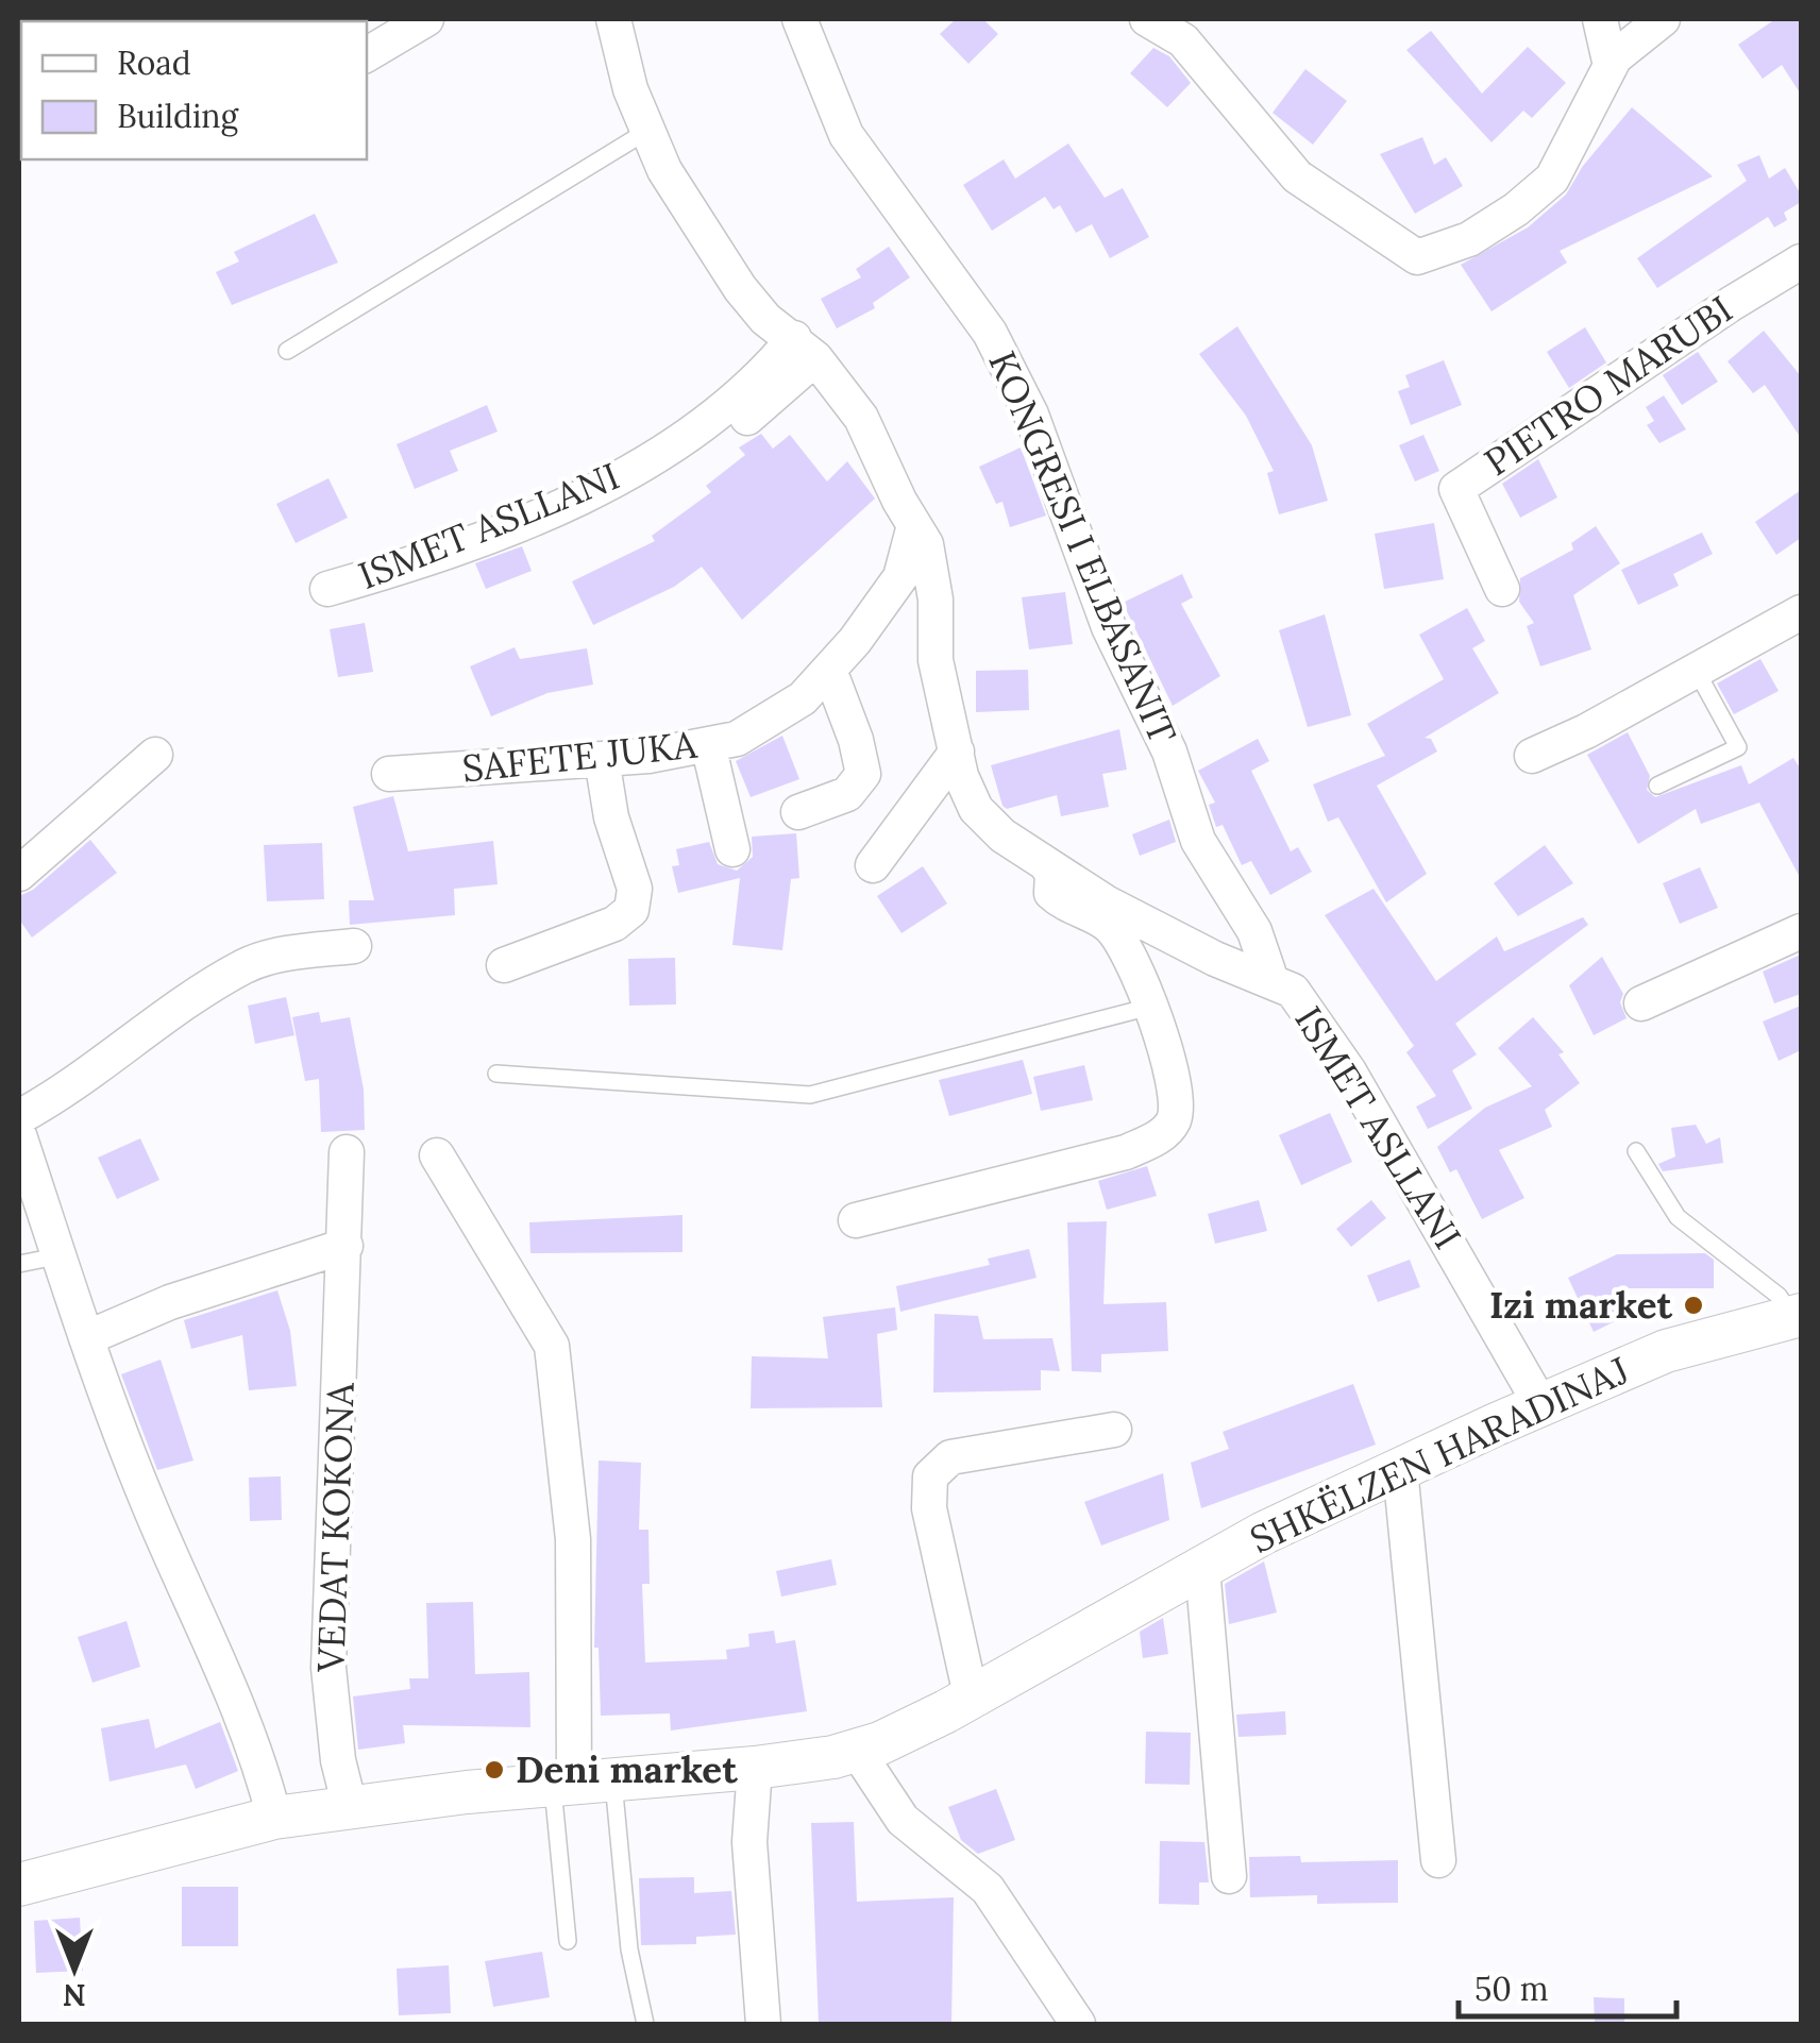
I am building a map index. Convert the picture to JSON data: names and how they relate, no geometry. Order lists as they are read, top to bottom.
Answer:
{
  "streets": {
    "street": [
      "PIETRO MARUBI",
      "ISMET ASLLANI",
      "KONGRESI I ELBASANIT",
      "SAFETE JUKA",
      "SHKËLZEN HARADINAJ",
      "VEDAT KOKONA"
    ]
  },
  "crossings": [
    ["ISMET ASLLANI", "KONGRESI I ELBASANIT"],
    ["ISMET ASLLANI", "SAFETE JUKA"],
    ["ISMET ASLLANI", "SHKËLZEN HARADINAJ"],
    ["SHKËLZEN HARADINAJ", "VEDAT KOKONA"]
  ],
  "places": ["Izi market", "Deni market"],
  "legend": ["Road", "Building"],
  "scale_bar": "50 m",
  "north": "bottom"
}
